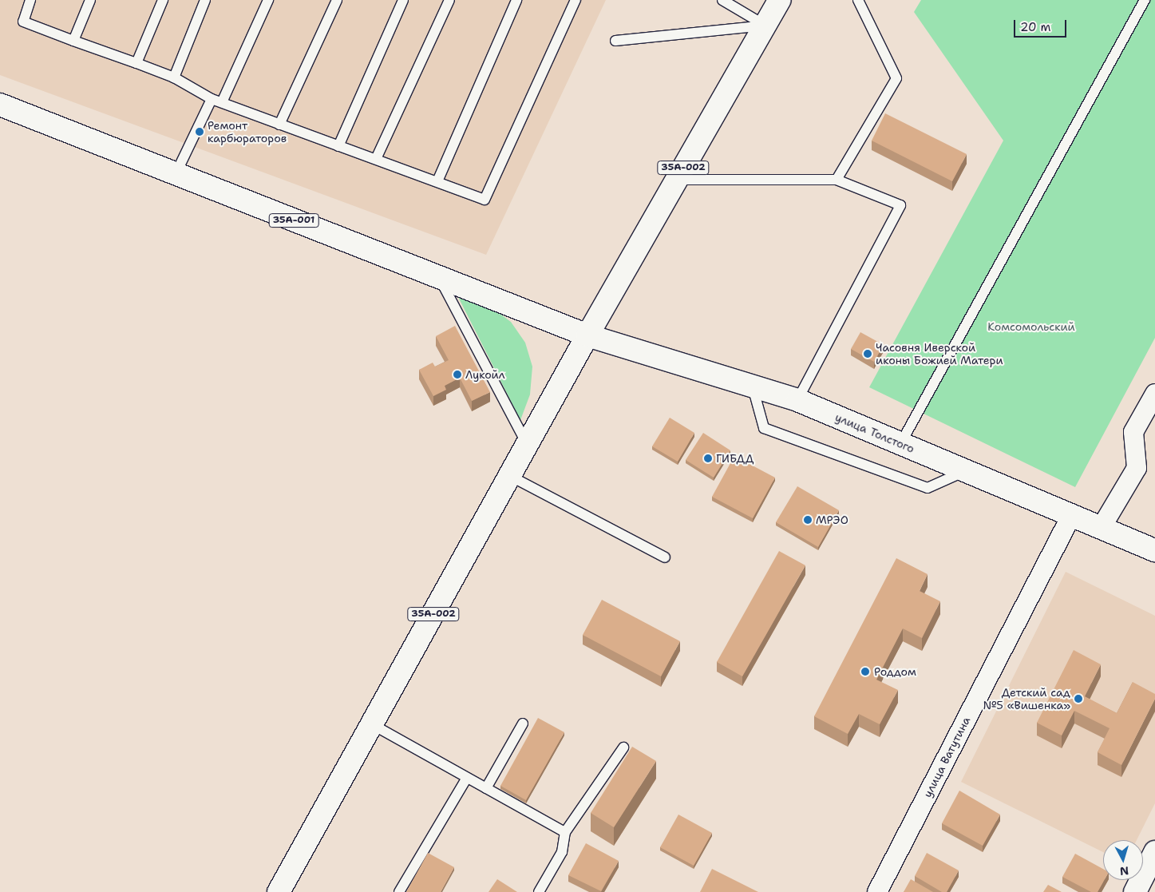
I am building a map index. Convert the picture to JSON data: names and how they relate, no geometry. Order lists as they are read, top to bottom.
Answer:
{
  "streets": {
    "main road": ["35А-002", "35А-001", "улица Толстого"],
    "street": ["улица Ватутина"]
  },
  "crossings": [
    ["35А-002", "35А-001"],
    ["35А-002", "улица Толстого"],
    ["35А-001", "улица Толстого"],
    ["улица Толстого", "улица Ватутина"]
  ],
  "parks": ["Комсомольский"],
  "places": [
    "Ремонт карбюраторов",
    "Часовня Иверской иконы Божией Матери",
    "Лукойл",
    "ГИБДД",
    "МРЭО",
    "Роддом",
    "Детский сад №5 «Вишенка»"
  ],
  "scale_bar": "20 m",
  "north": "bottom"
}
